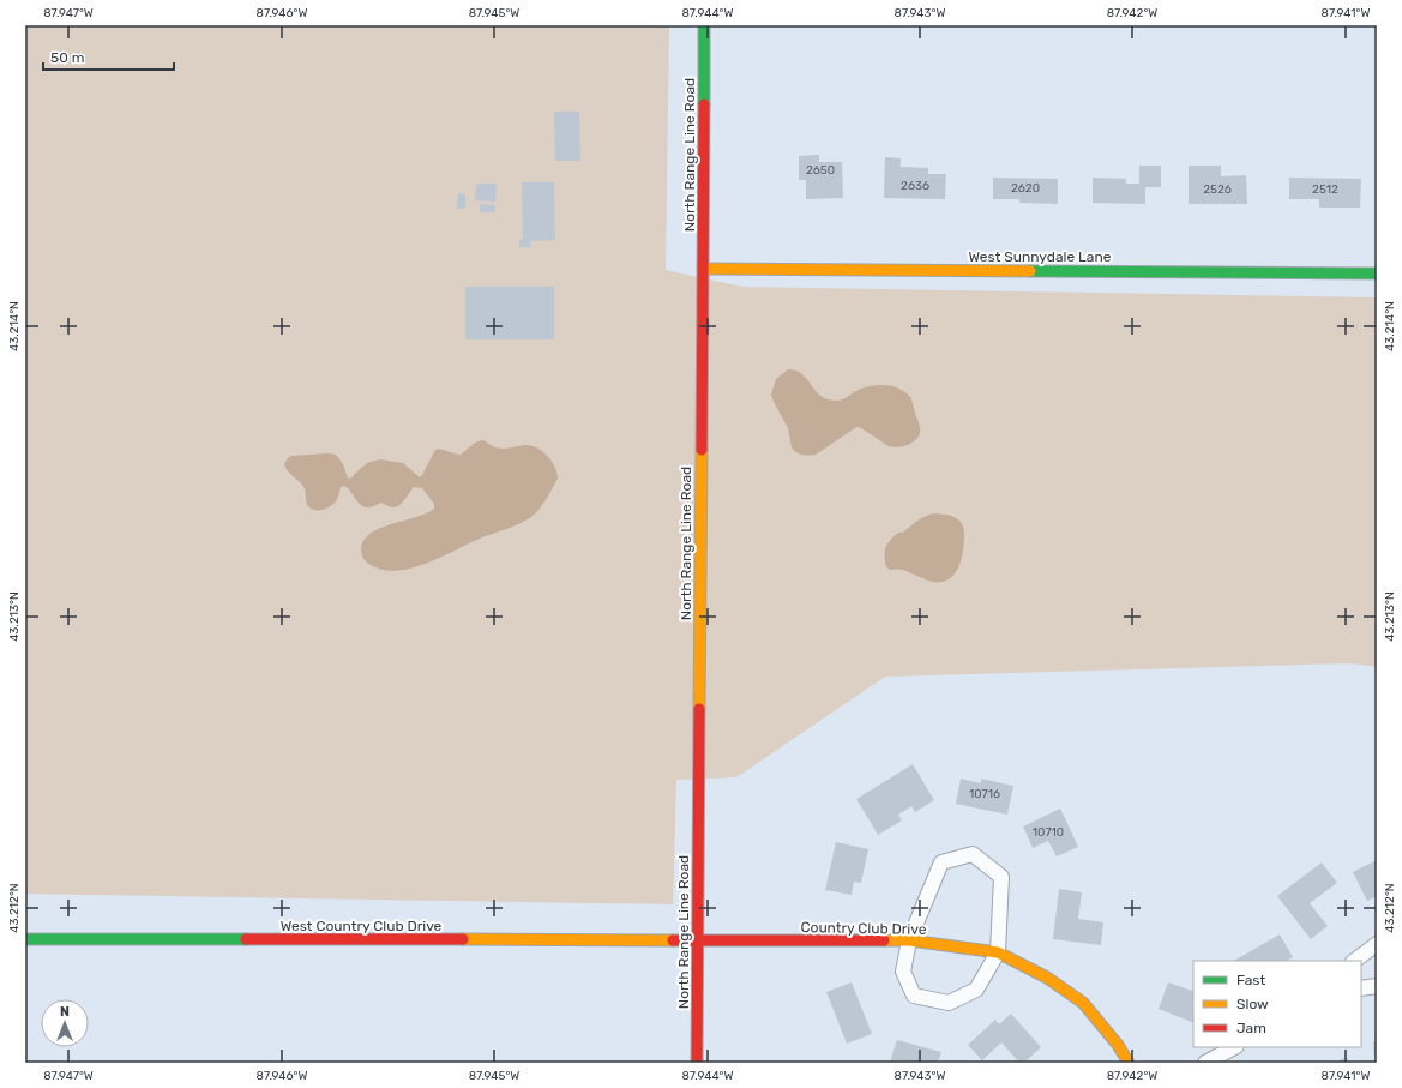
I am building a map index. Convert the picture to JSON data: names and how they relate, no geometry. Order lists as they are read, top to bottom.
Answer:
{
  "streets": {
    "street": [
      "North Range Line Road",
      "West Sunnydale Lane",
      "West Country Club Drive",
      "Country Club Drive"
    ]
  },
  "crossings": [
    ["North Range Line Road", "West Sunnydale Lane"],
    ["North Range Line Road", "West Country Club Drive"],
    ["North Range Line Road", "Country Club Drive"],
    ["West Country Club Drive", "Country Club Drive"]
  ],
  "house_numbers": [
    "2650",
    "2636",
    "2620",
    "2526",
    "2512",
    "10716",
    "10710"
  ],
  "legend": ["Fast", "Slow", "Jam"],
  "scale_bar": "50 m",
  "north": "top",
  "coordinates": [
    "87.947°W",
    "87.946°W",
    "87.945°W",
    "87.944°W",
    "87.943°W",
    "87.942°W",
    "87.941°W",
    "43.214°N",
    "43.213°N",
    "43.212°N"
  ]
}
